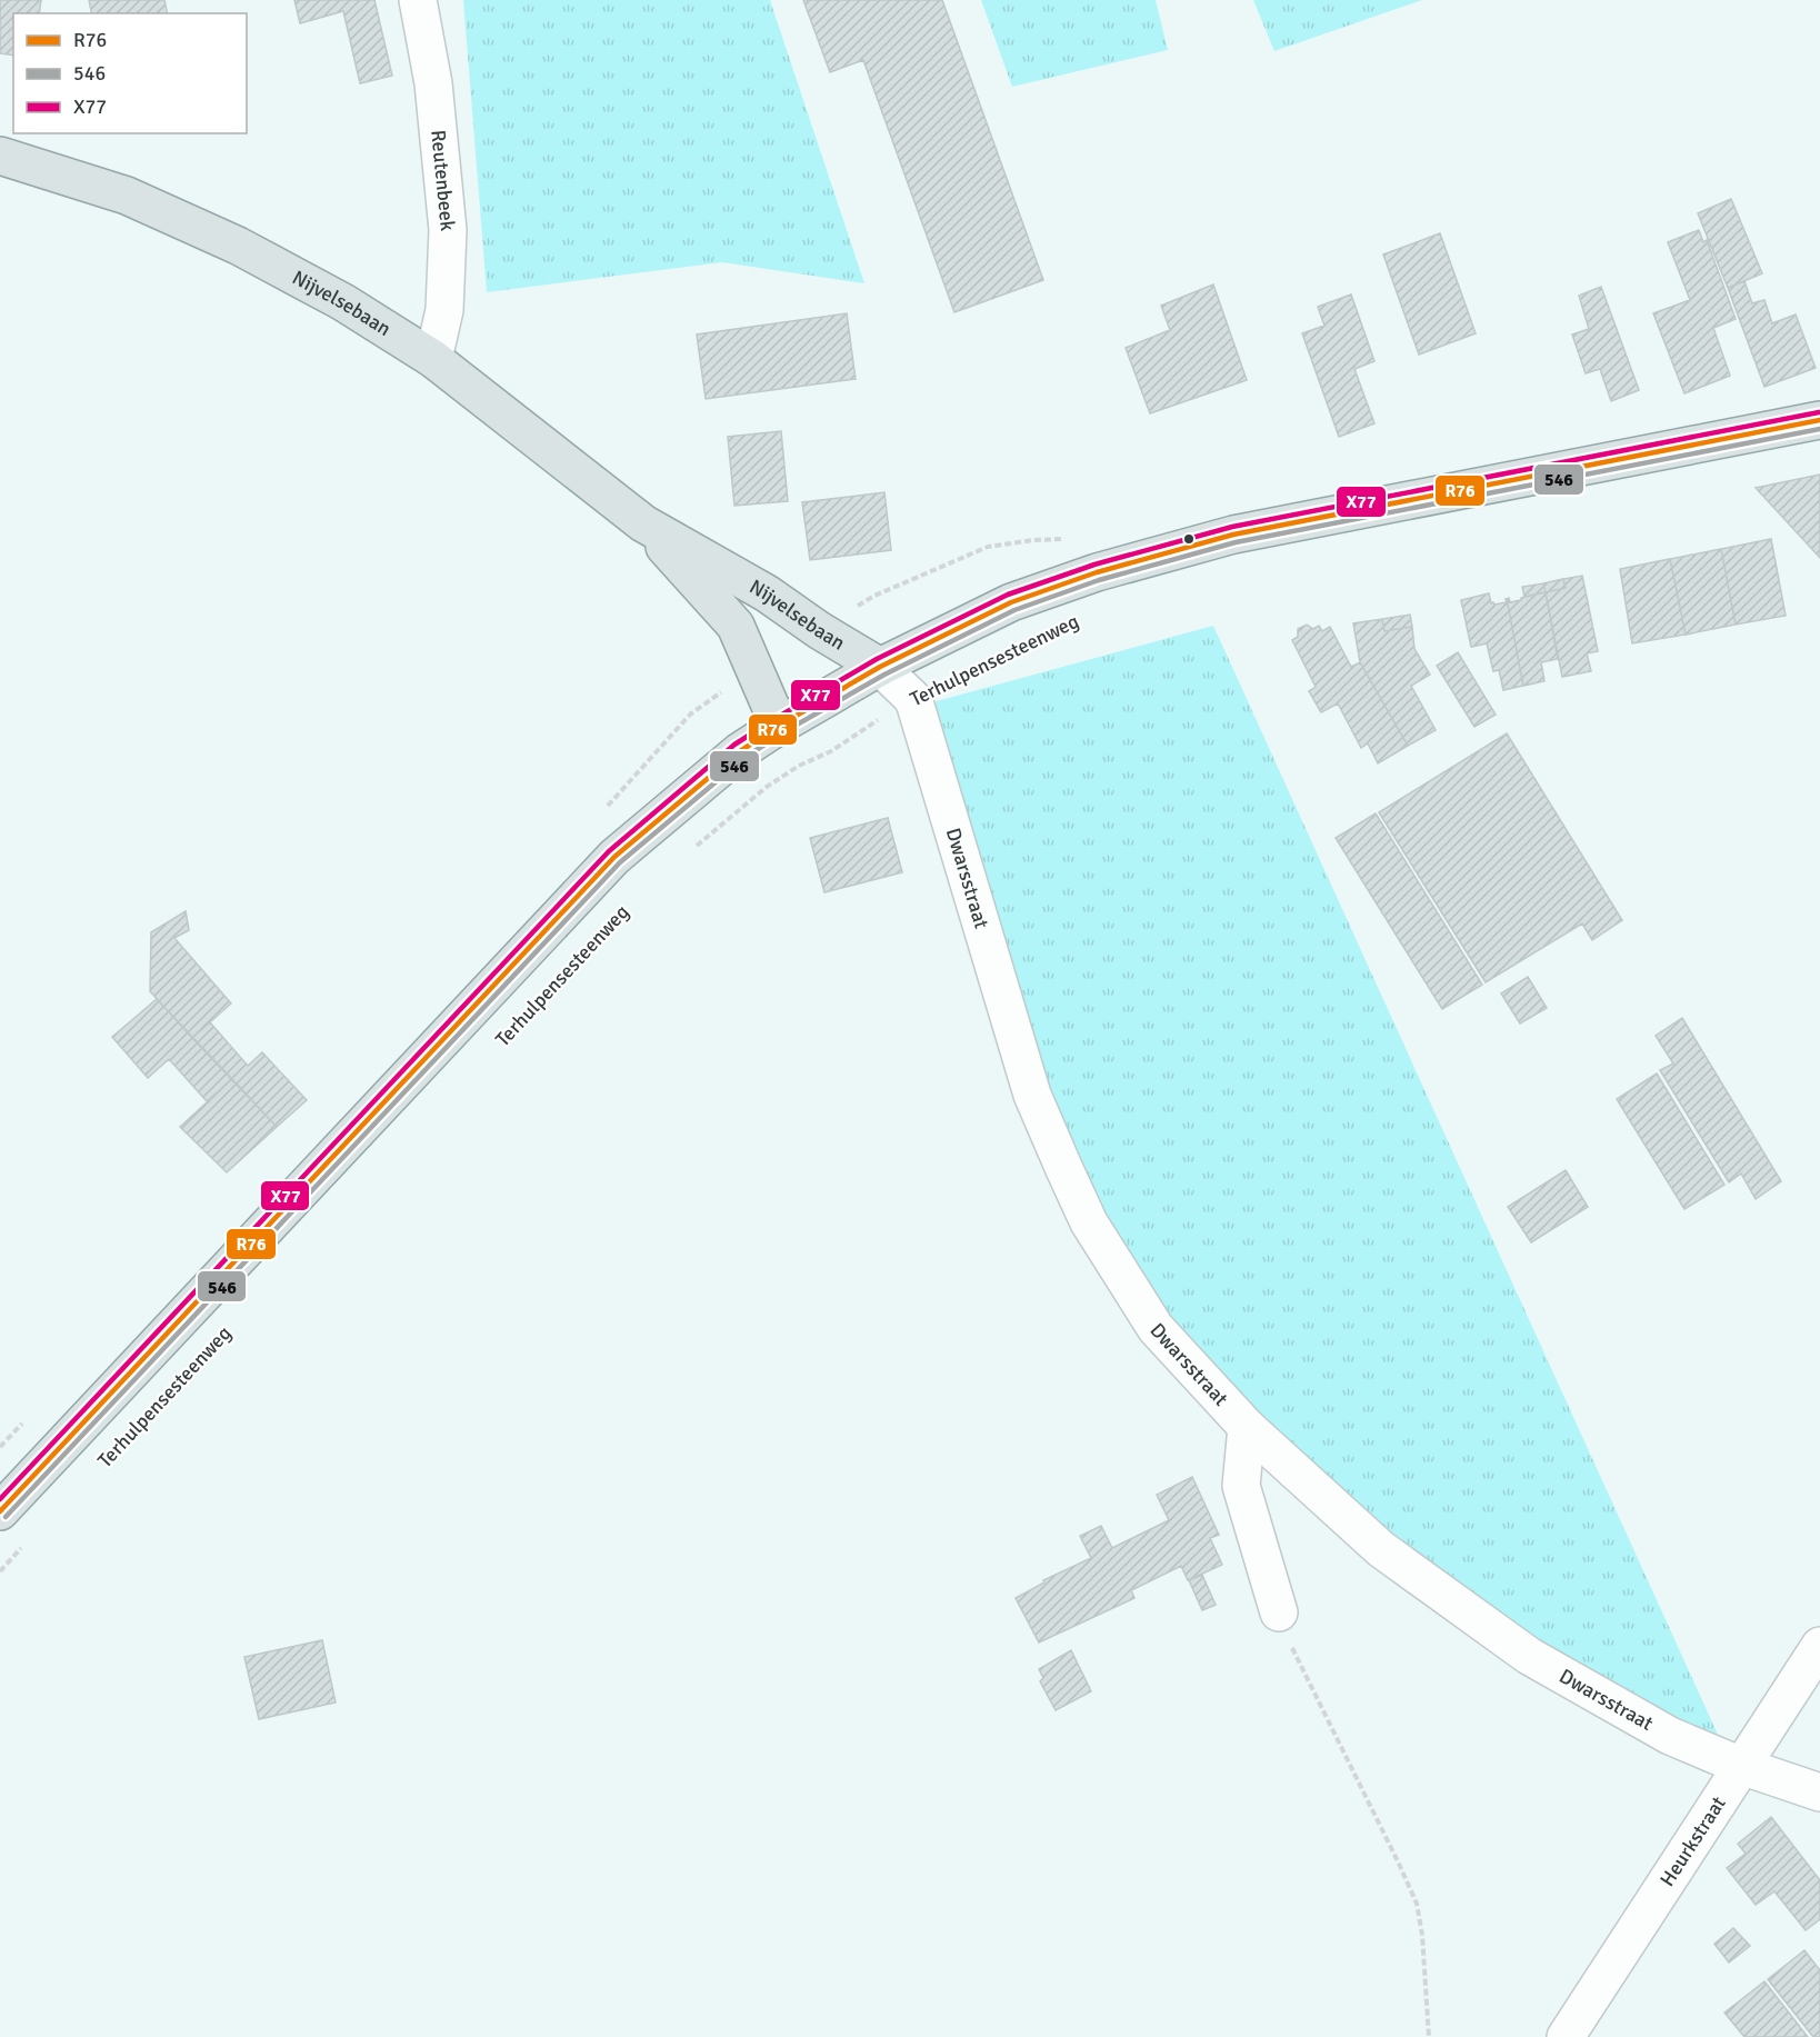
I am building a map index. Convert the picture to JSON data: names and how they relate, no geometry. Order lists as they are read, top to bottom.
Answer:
{
  "streets": {
    "main road": ["Nijvelsebaan", "Terhulpensesteenweg"],
    "street": ["Reutenbeek", "Dwarsstraat", "Heurkstraat"]
  },
  "crossings": [
    ["Reutenbeek", "Nijvelsebaan"],
    ["Nijvelsebaan", "Terhulpensesteenweg"],
    ["Nijvelsebaan", "Dwarsstraat"],
    ["Terhulpensesteenweg", "Dwarsstraat"],
    ["Dwarsstraat", "Heurkstraat"]
  ],
  "lines": ["transit line X77", "transit line R76", "transit line 546"],
  "legend": ["R76", "546", "X77"]
}
